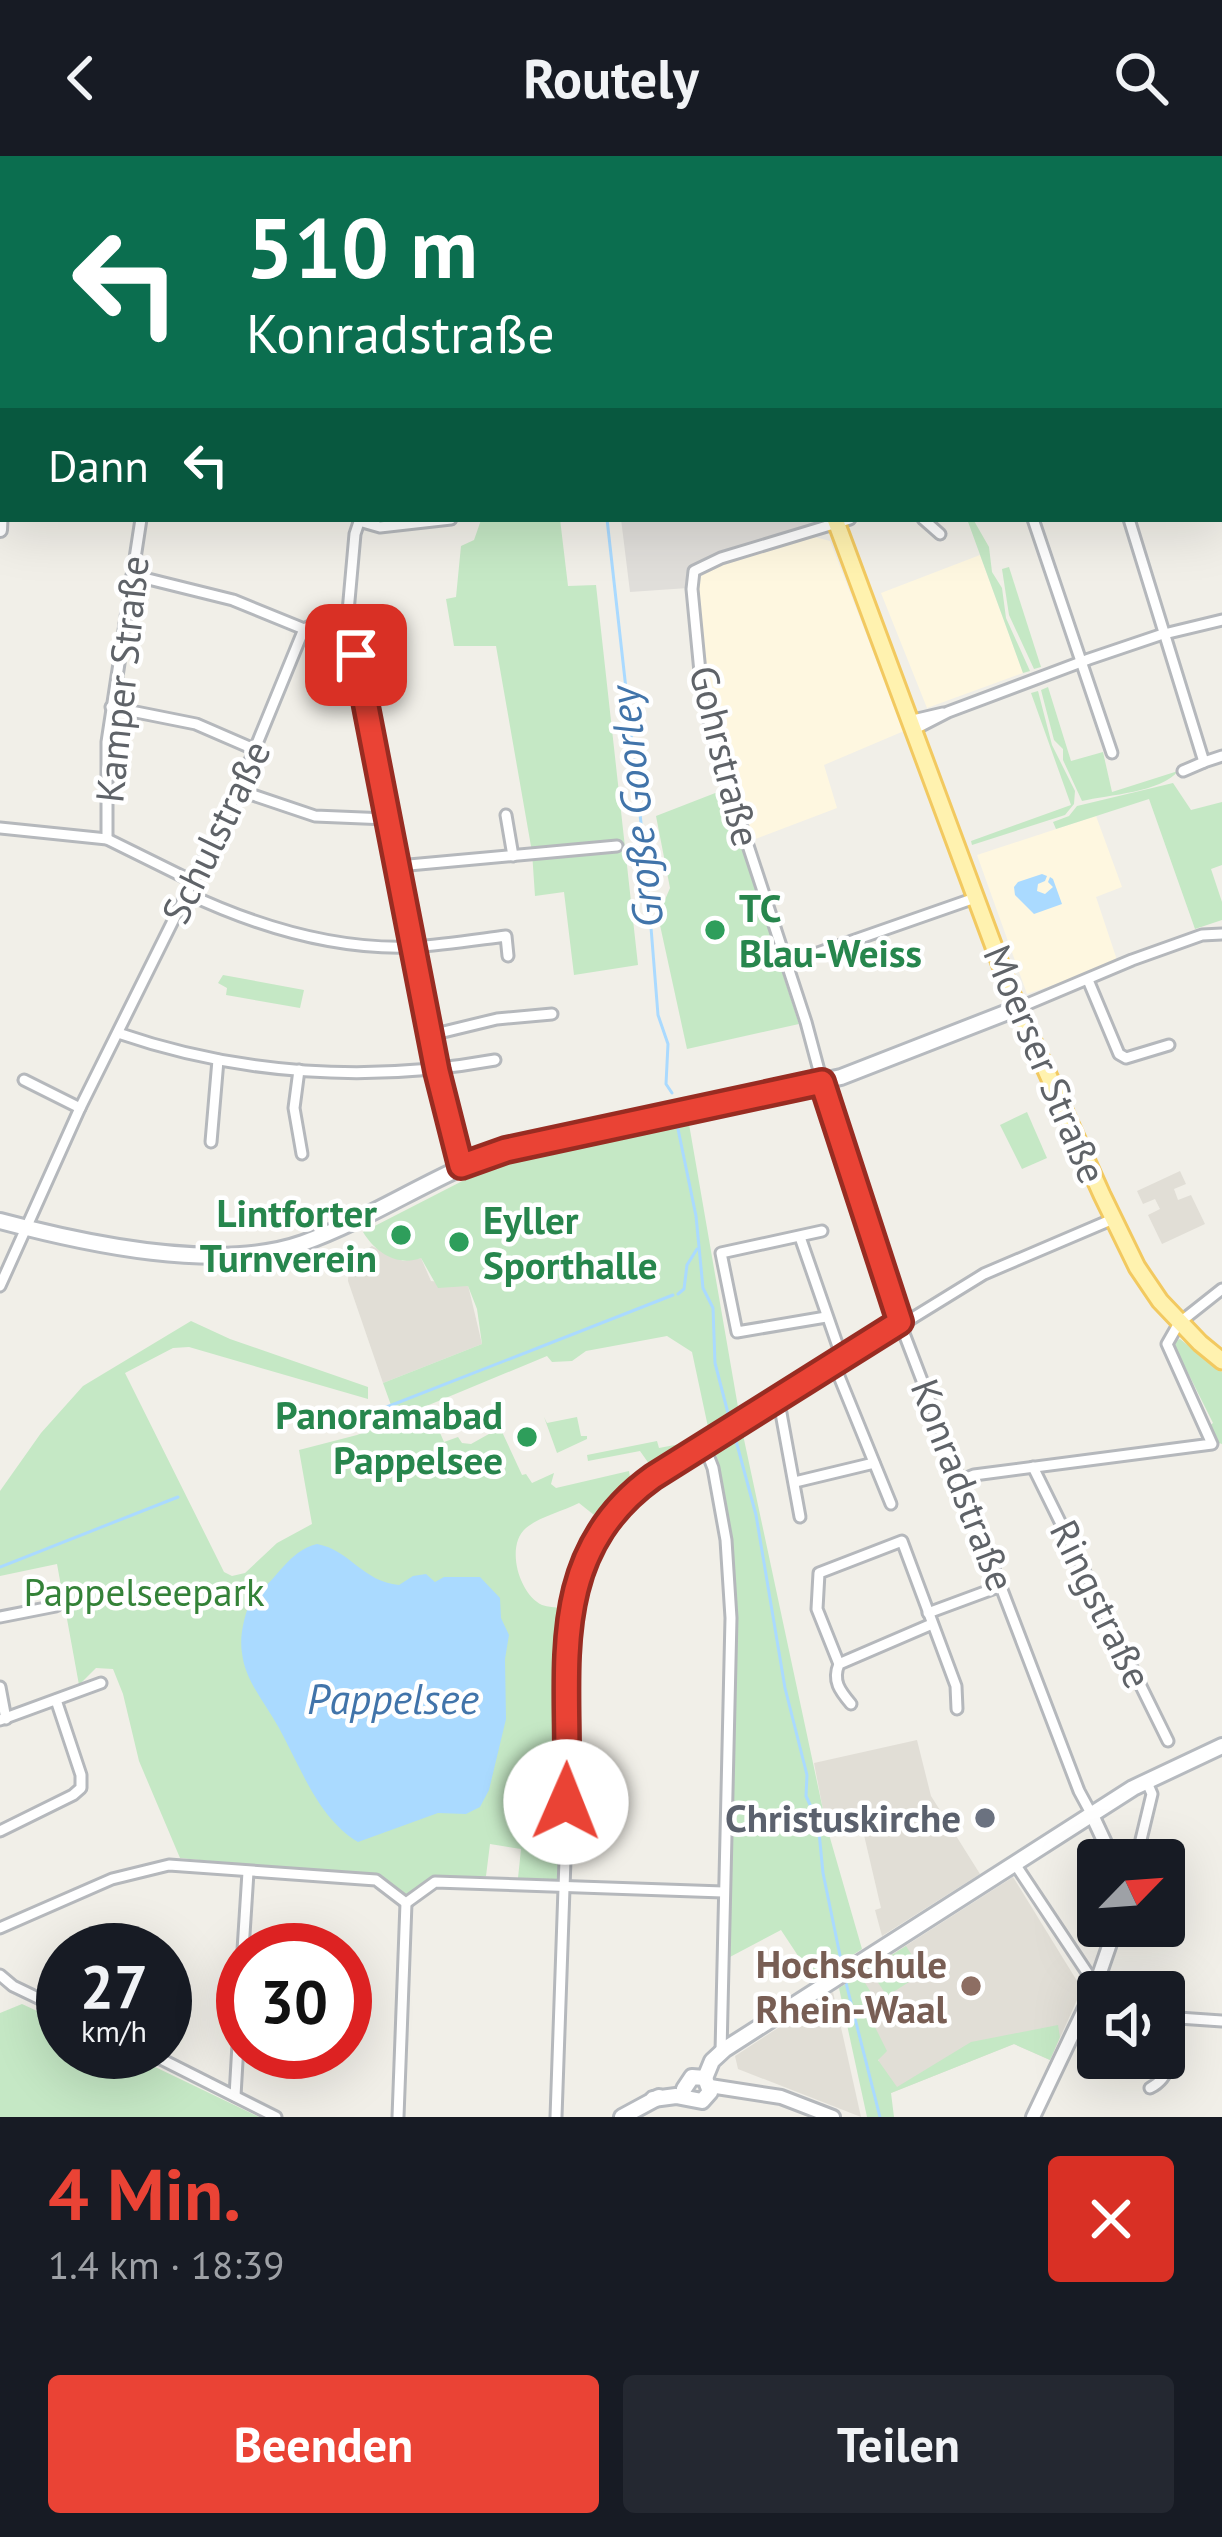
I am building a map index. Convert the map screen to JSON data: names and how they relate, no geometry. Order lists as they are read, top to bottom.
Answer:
{
  "streets": {
    "main road": ["Moerser Straße"],
    "street": [
      "Kamper Straße",
      "Gohrstraße",
      "Schulstraße",
      "Konradstraße",
      "Ringstraße"
    ]
  },
  "crossings": [
    ["Gohrstraße", "Konradstraße"]
  ],
  "water": ["Große Goorley", "Pappelsee"],
  "parks": ["Pappelseepark"],
  "places": [
    "TC Blau-Weiss",
    "Lintforter Turnverein",
    "Eyller Sporthalle",
    "Panoramabad Pappelsee",
    "Christuskirche",
    "Hochschule Rhein-Waal"
  ],
  "north": "top right",
  "page": {
    "header": "Routely",
    "turn": ["510 m", "Konradstraße"],
    "then": "Dann",
    "speed": "27 km/h",
    "limit": "30",
    "heading": ["4 Min.", "1.4 km · 18:39"],
    "buttons": ["Beenden", "Teilen"]
  }
}
